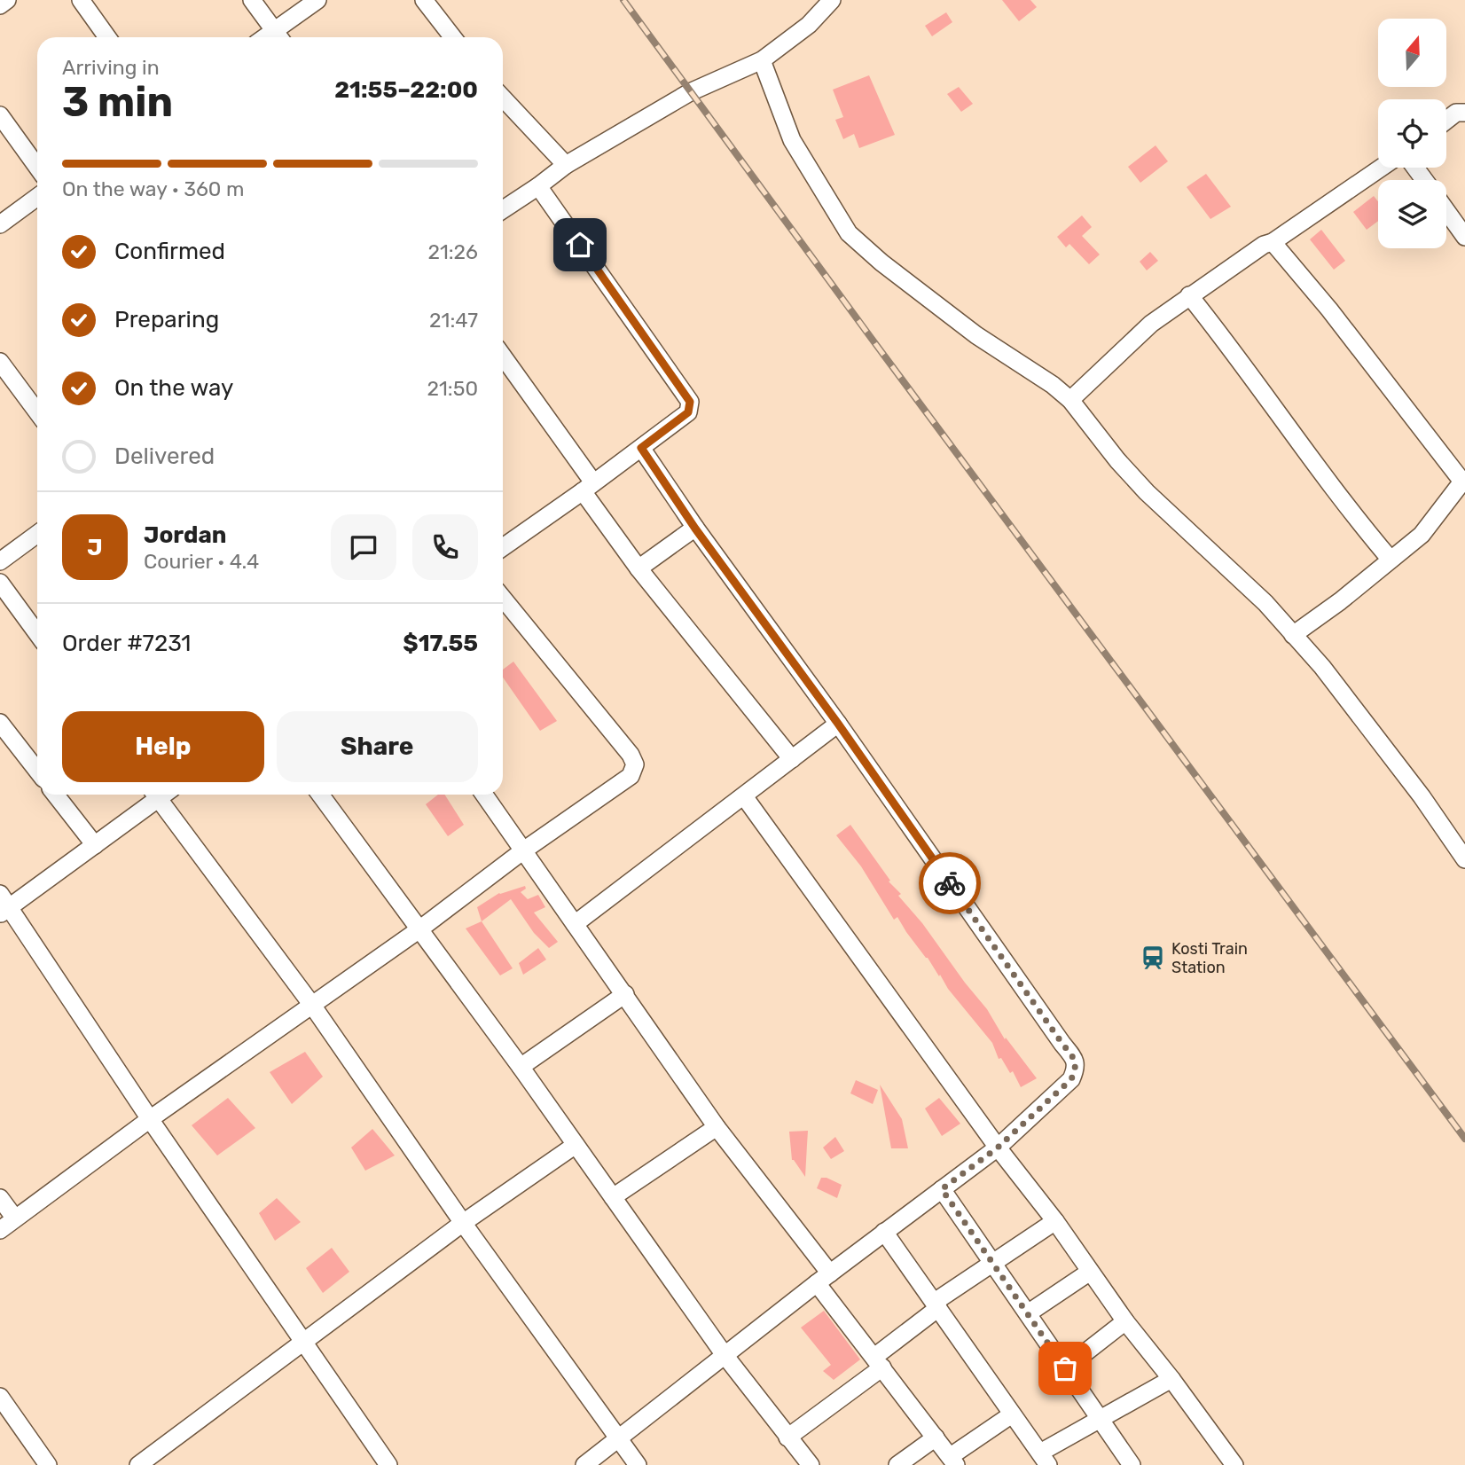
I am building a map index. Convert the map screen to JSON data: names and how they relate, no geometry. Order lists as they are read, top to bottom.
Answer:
{
  "places": {
    "station": ["Kosti Train Station"]
  },
  "north": "top",
  "page": {
    "heading": ["3 min", "Arriving in", "21:55–22:00"],
    "panel": [
      "Jordan",
      "Courier · 4.4",
      "Order #7231",
      "$17.55"
    ],
    "bar": "On the way · 360 m",
    "list": [
      ["Confirmed", "21:26"],
      ["Preparing", "21:47"],
      ["On the way", "21:50"],
      "Delivered"
    ],
    "round": "J",
    "buttons": ["Help", "Share"]
  }
}
